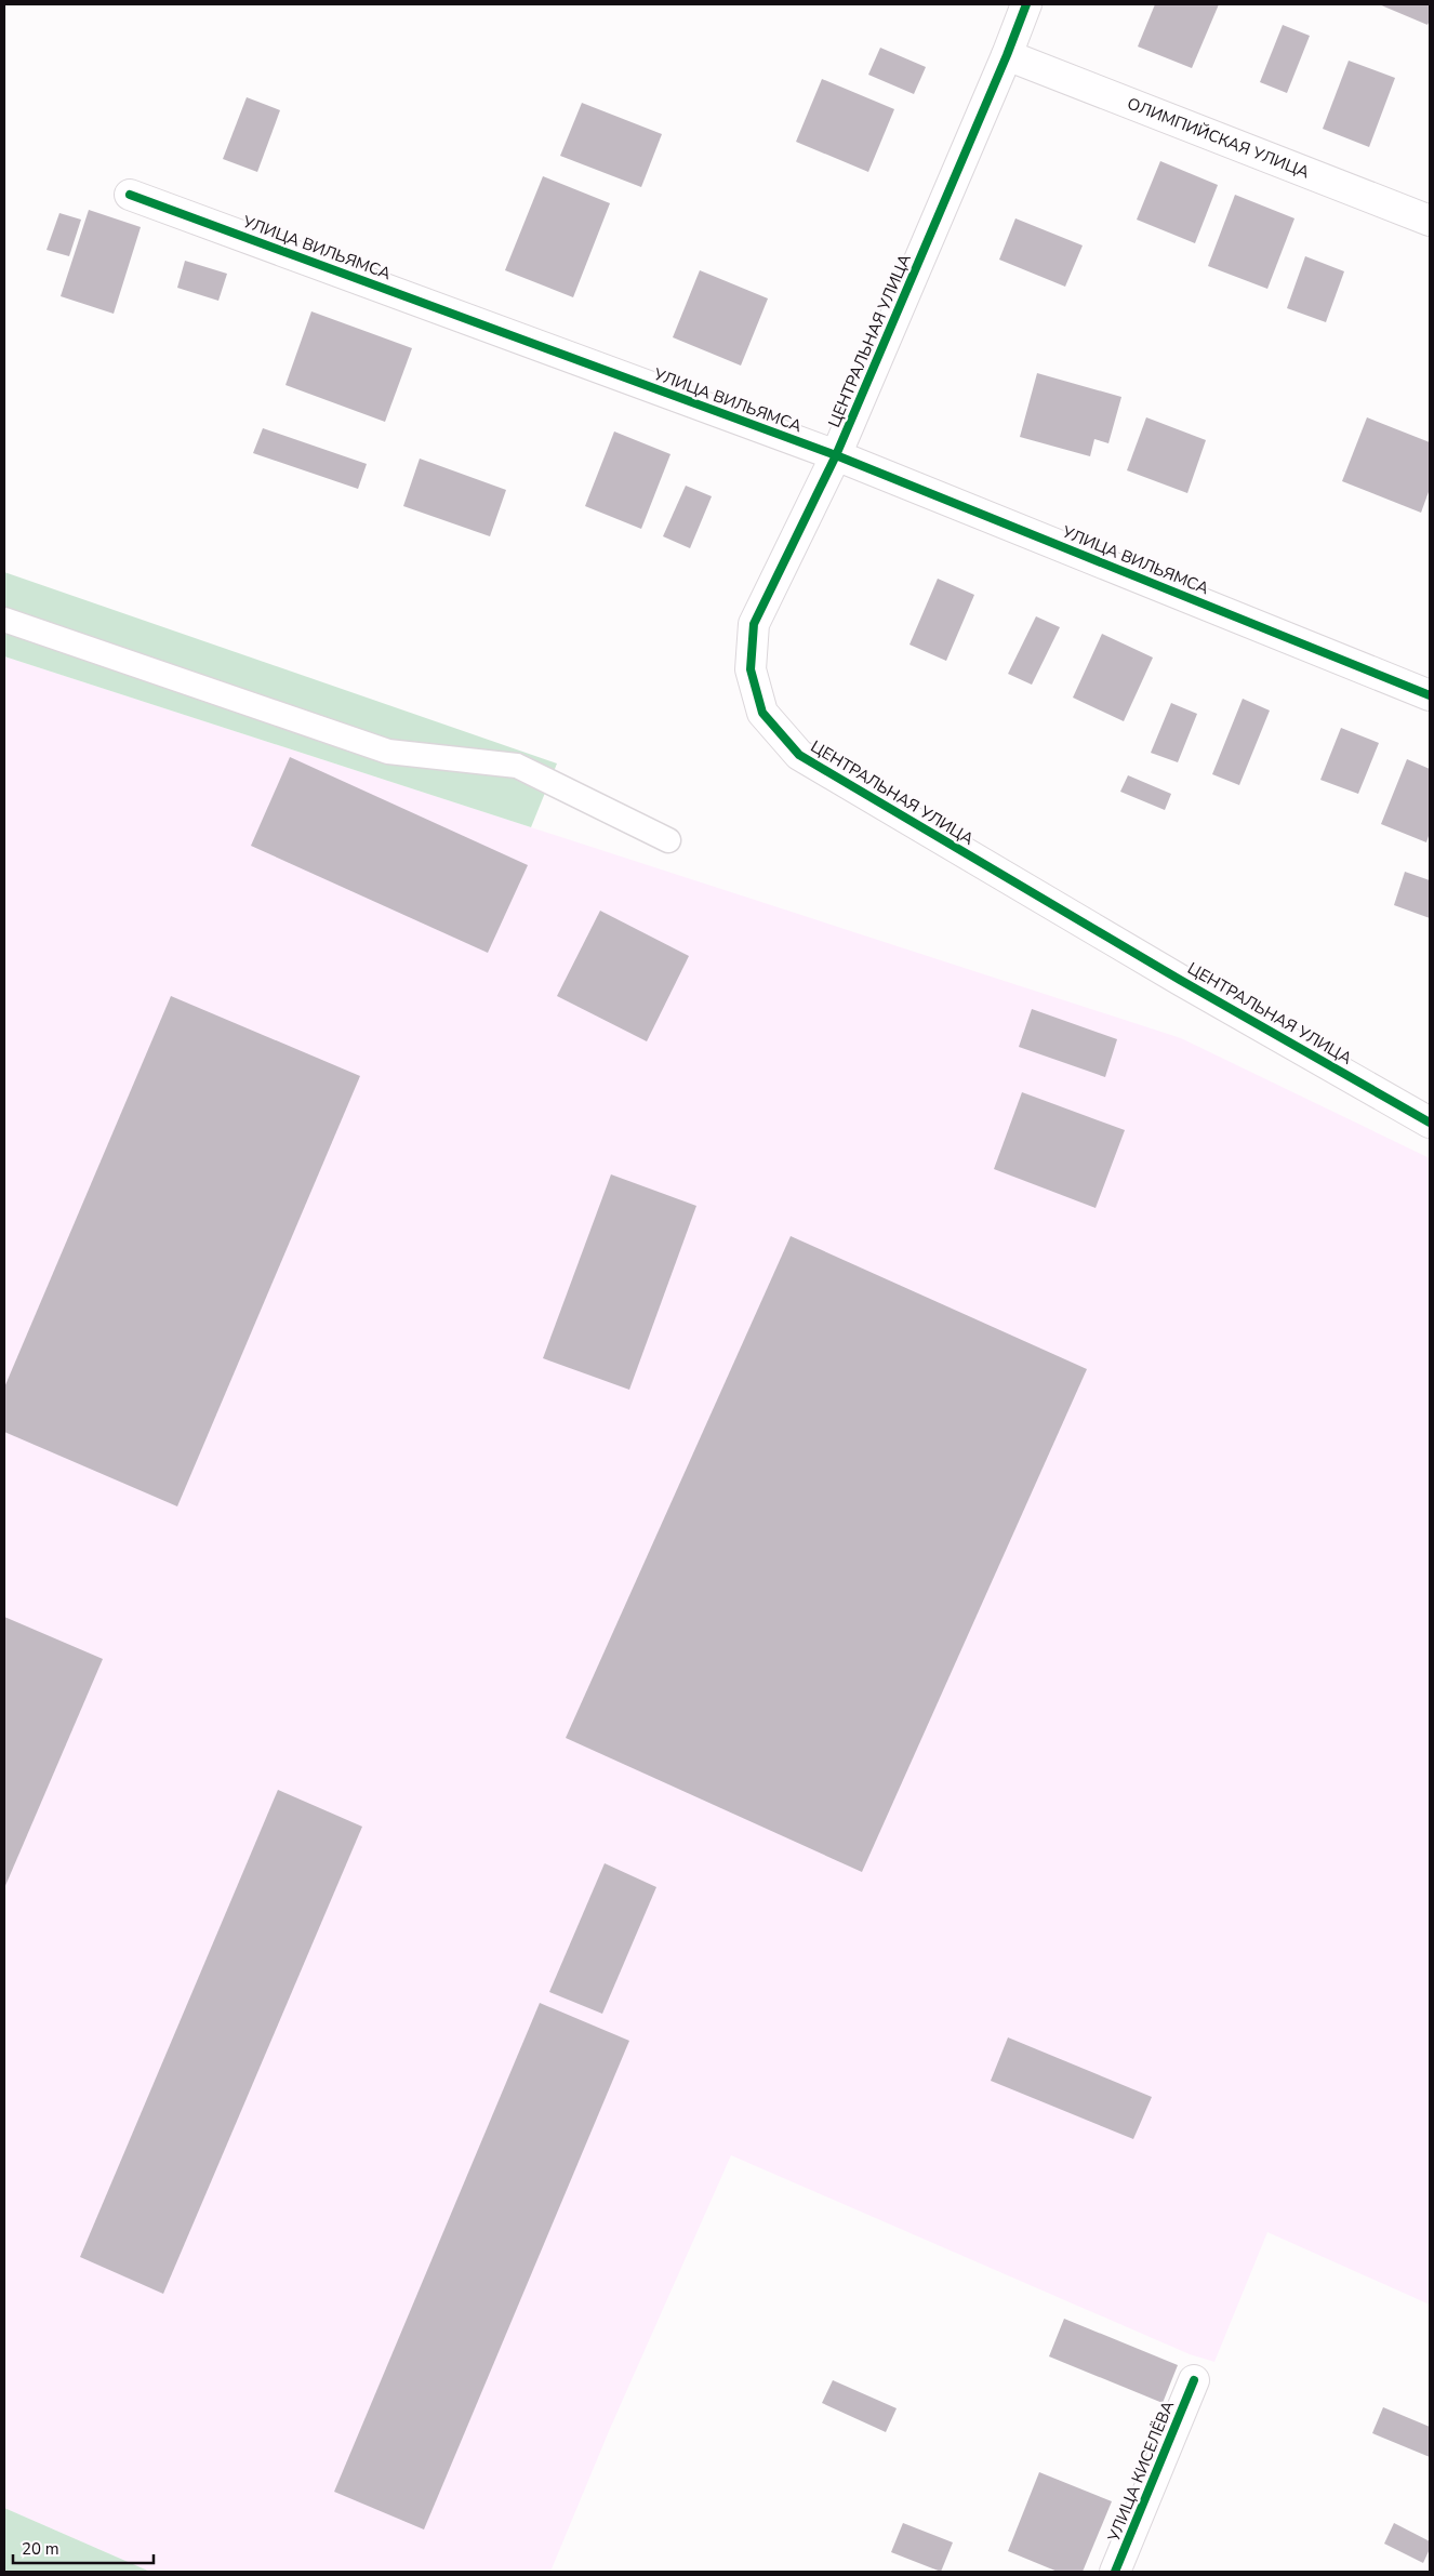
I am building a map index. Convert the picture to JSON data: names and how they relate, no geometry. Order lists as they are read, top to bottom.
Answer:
{
  "streets": {
    "street": [
      "ОЛИМПИЙСКАЯ УЛИЦА",
      "УЛИЦА ВИЛЬЯМСА",
      "ЦЕНТРАЛЬНАЯ УЛИЦА",
      "УЛИЦА КИСЕЛЁВА"
    ]
  },
  "crossings": [
    ["ОЛИМПИЙСКАЯ УЛИЦА", "ЦЕНТРАЛЬНАЯ УЛИЦА"],
    ["УЛИЦА ВИЛЬЯМСА", "ЦЕНТРАЛЬНАЯ УЛИЦА"]
  ],
  "scale_bar": "20 m"
}
